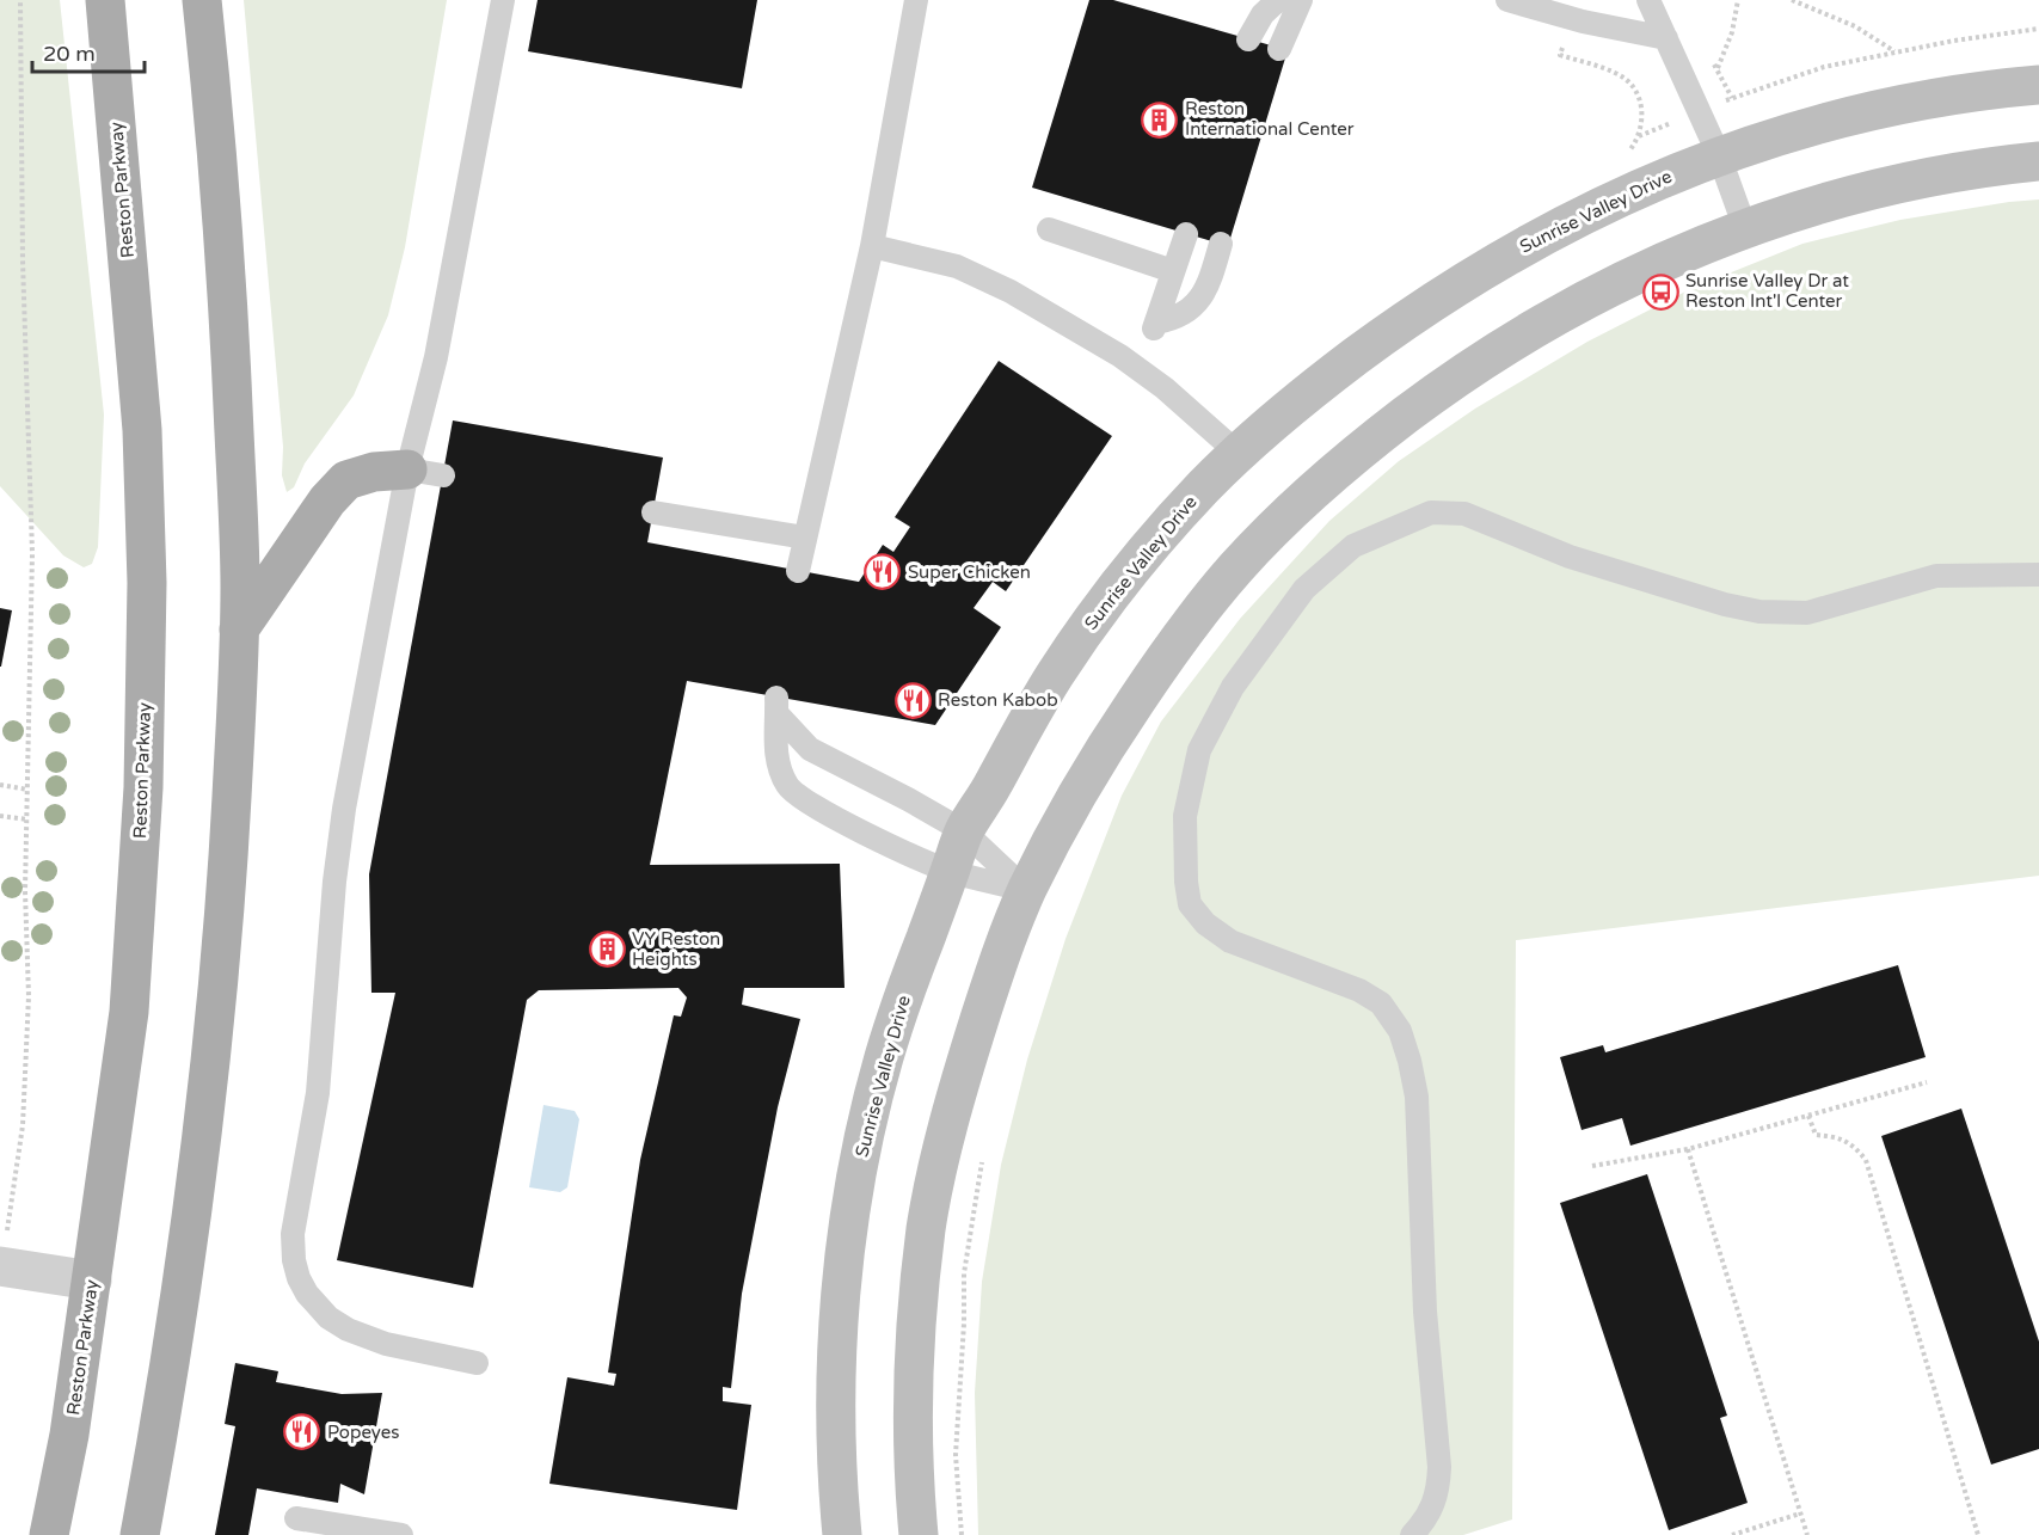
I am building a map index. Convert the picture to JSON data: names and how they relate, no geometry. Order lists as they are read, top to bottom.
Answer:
{
  "streets": {
    "main road": ["Reston Parkway", "Sunrise Valley Drive"]
  },
  "places": {
    "building": ["Reston International Center", "VY Reston Heights"],
    "bus stop": ["Sunrise Valley Dr at Reston Int'l Center"],
    "restaurant": ["Super Chicken", "Reston Kabob", "Popeyes"]
  },
  "scale_bar": "20 m"
}
